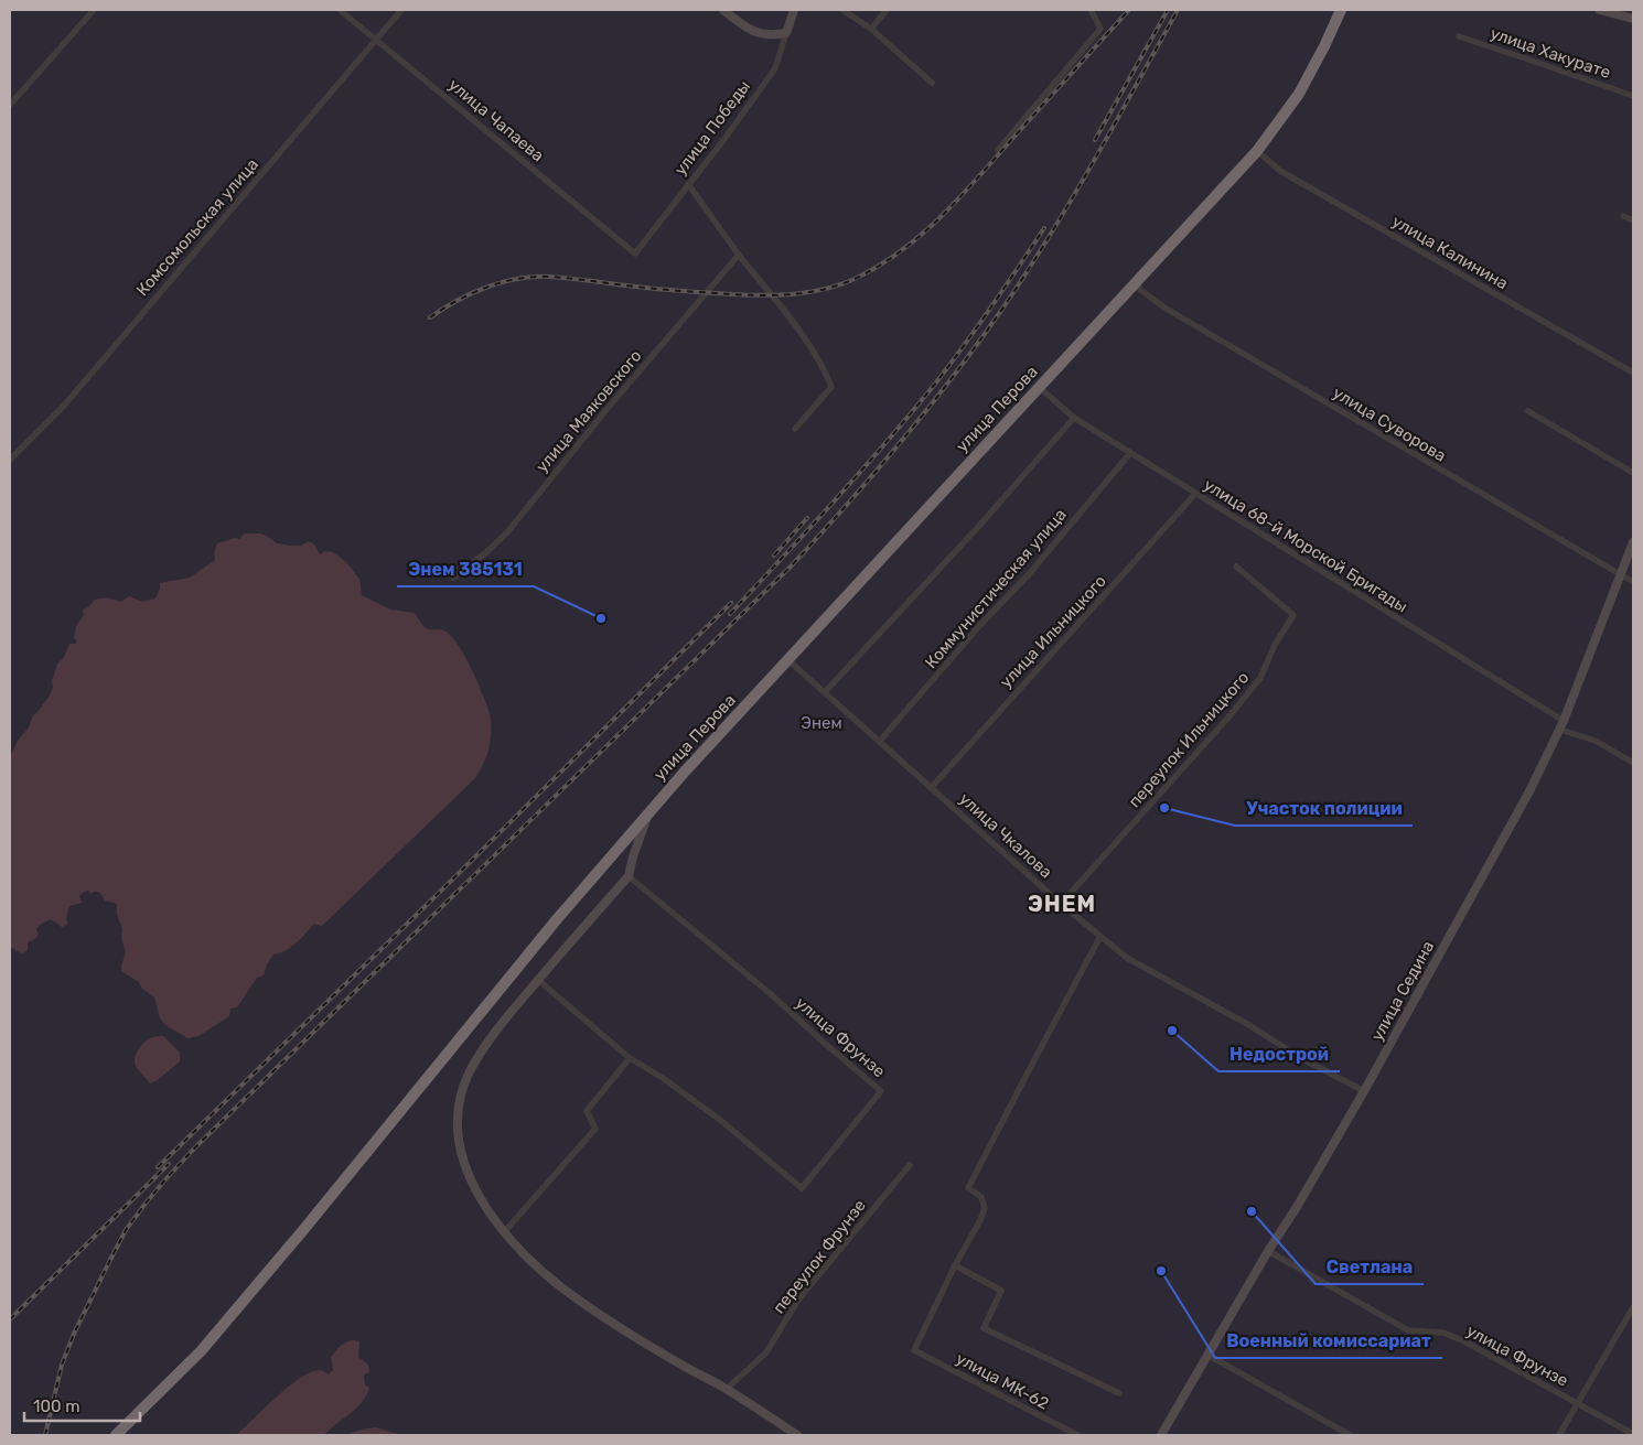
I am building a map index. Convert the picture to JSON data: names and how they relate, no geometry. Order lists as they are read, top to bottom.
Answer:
{
  "streets": {
    "highway": ["улица Перова"],
    "street": [
      "улица Хакурате",
      "улица Чапаева",
      "улица Победы",
      "Комсомольская улица",
      "улица Калинина",
      "улица Маяковского",
      "улица Суворова",
      "улица 68-й Морской Бригады",
      "Коммунистическая улица",
      "улица Ильницкого",
      "переулок Ильницкого",
      "улица Чкалова",
      "улица Седина",
      "улица Фрунзе",
      "переулок Фрунзе",
      "улица МК-62"
    ]
  },
  "crossings": [
    ["улица Чапаева", "улица Победы"],
    ["улица Чапаева", "Комсомольская улица"],
    ["улица Калинина", "улица Перова"],
    ["улица Перова", "улица Суворова"],
    ["улица Перова", "улица 68-й Морской Бригады"],
    ["улица Перова", "улица Чкалова"],
    ["улица Перова", "улица Фрунзе"],
    ["улица Перова", "переулок Фрунзе"],
    ["улица Суворова", "улица Седина"],
    ["улица 68-й Морской Бригады", "Коммунистическая улица"],
    ["улица 68-й Морской Бригады", "улица Ильницкого"],
    ["улица 68-й Морской Бригады", "улица Седина"],
    ["Коммунистическая улица", "улица Чкалова"],
    ["улица Ильницкого", "улица Чкалова"],
    ["переулок Ильницкого", "улица Чкалова"],
    ["улица Чкалова", "улица Седина"],
    ["улица Седина", "улица Фрунзе"]
  ],
  "districts": ["ЭНЕМ"],
  "parks": ["Энем"],
  "places": [
    "Энем 385131",
    "Участок полиции",
    "Недострой",
    "Светлана",
    "Военный комиссариат"
  ],
  "scale_bar": "100 m"
}
